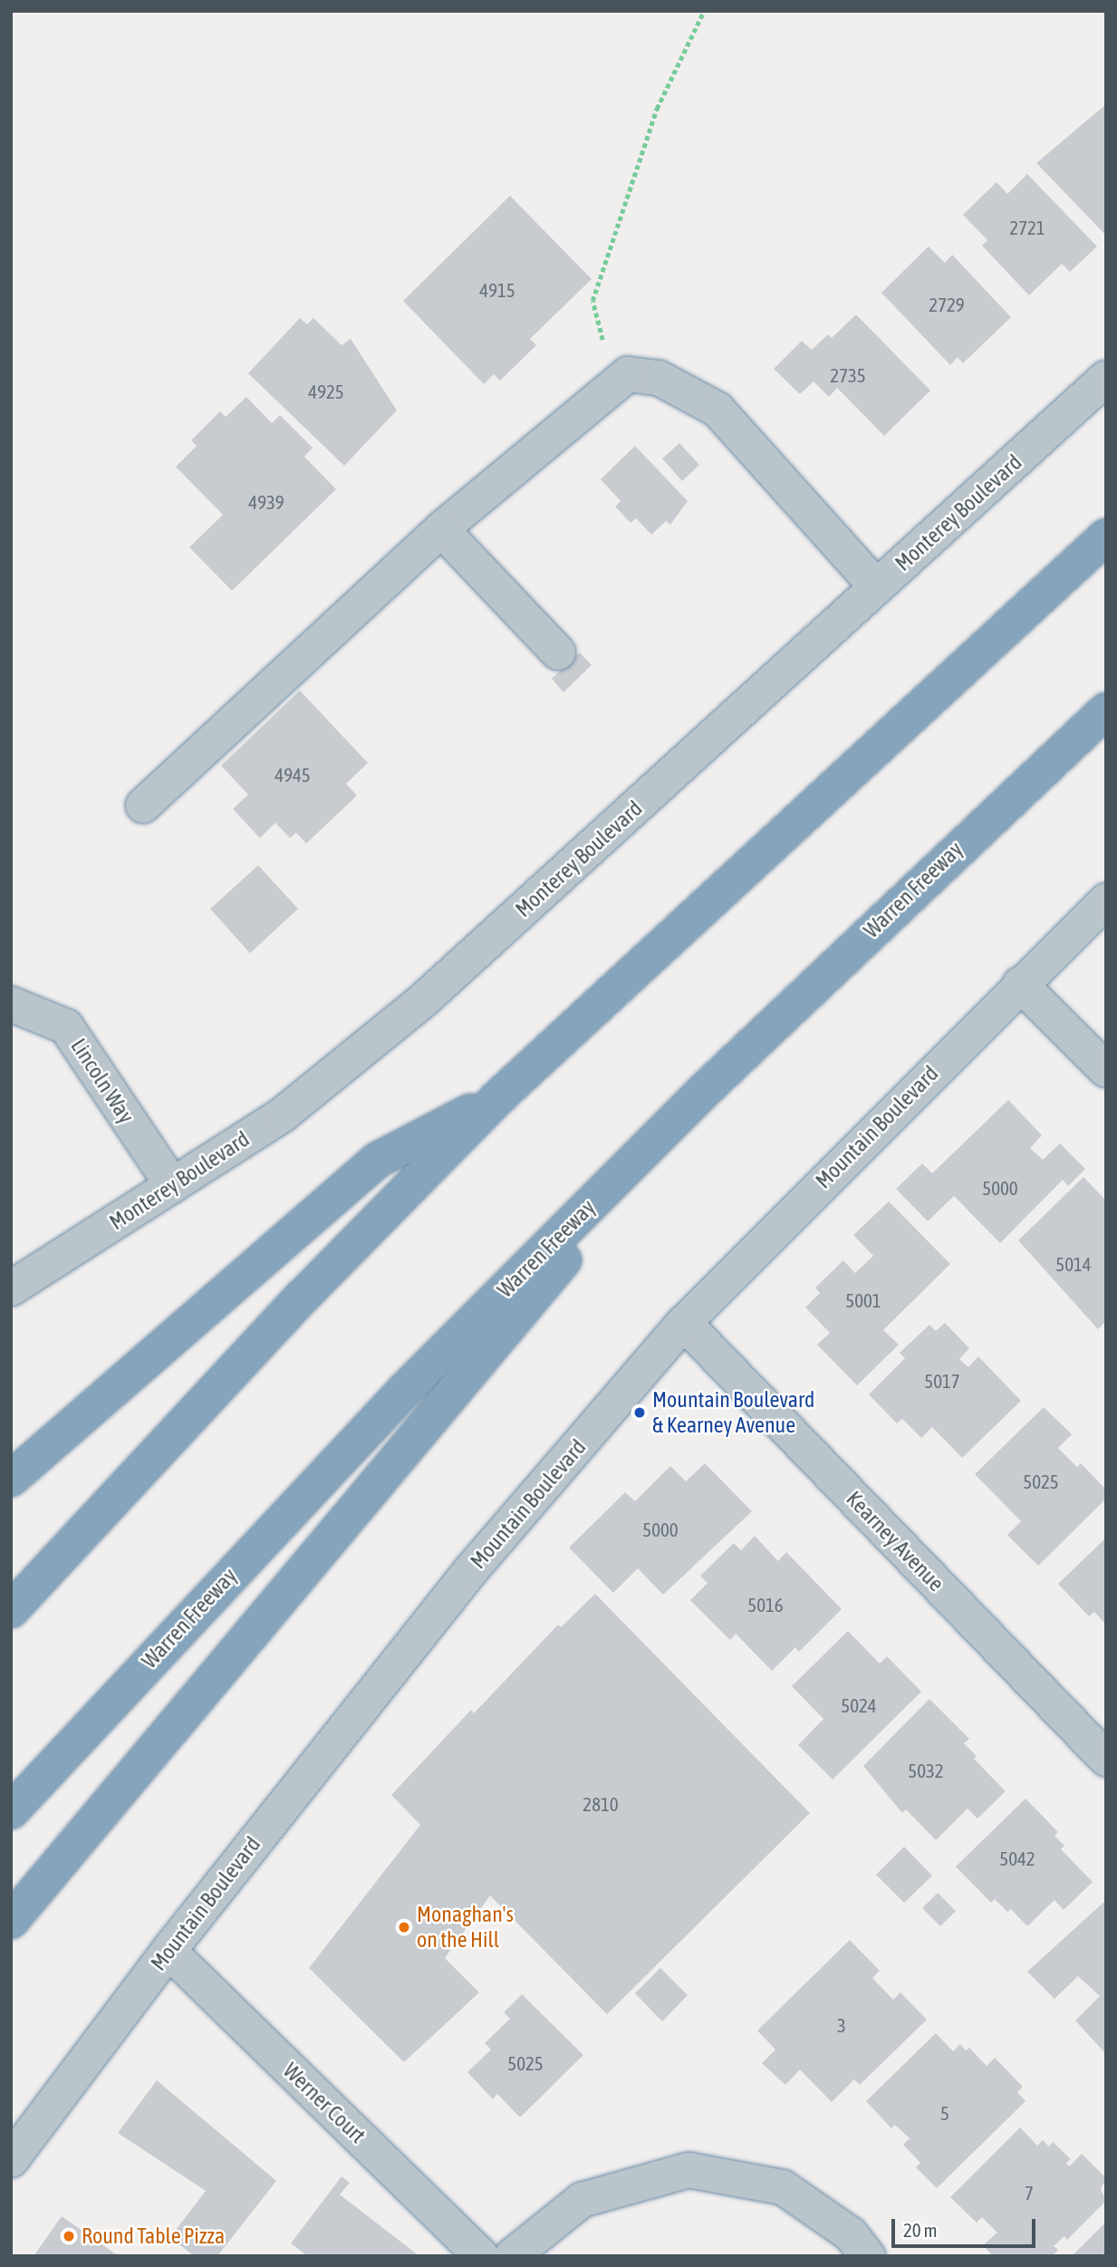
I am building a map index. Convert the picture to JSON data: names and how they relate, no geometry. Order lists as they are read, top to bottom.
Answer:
{
  "streets": {
    "highway": ["Warren Freeway"],
    "street": [
      "Monterey Boulevard",
      "Lincoln Way",
      "Mountain Boulevard",
      "Kearney Avenue",
      "Werner Court"
    ]
  },
  "crossings": [
    ["Monterey Boulevard", "Lincoln Way"],
    ["Mountain Boulevard", "Kearney Avenue"],
    ["Mountain Boulevard", "Werner Court"]
  ],
  "places": ["Mountain Boulevard & Kearney Avenue", "Monaghan's on the Hill", "Round Table Pizza"],
  "house_numbers": [
    "2721",
    "4915",
    "2729",
    "2735",
    "4925",
    "4939",
    "4945",
    "5000",
    "5014",
    "5001",
    "5017",
    "5025",
    "5000",
    "5016",
    "5024",
    "5032",
    "2810",
    "5042",
    "3",
    "5025",
    "5",
    "7"
  ],
  "scale_bar": "20 m"
}
